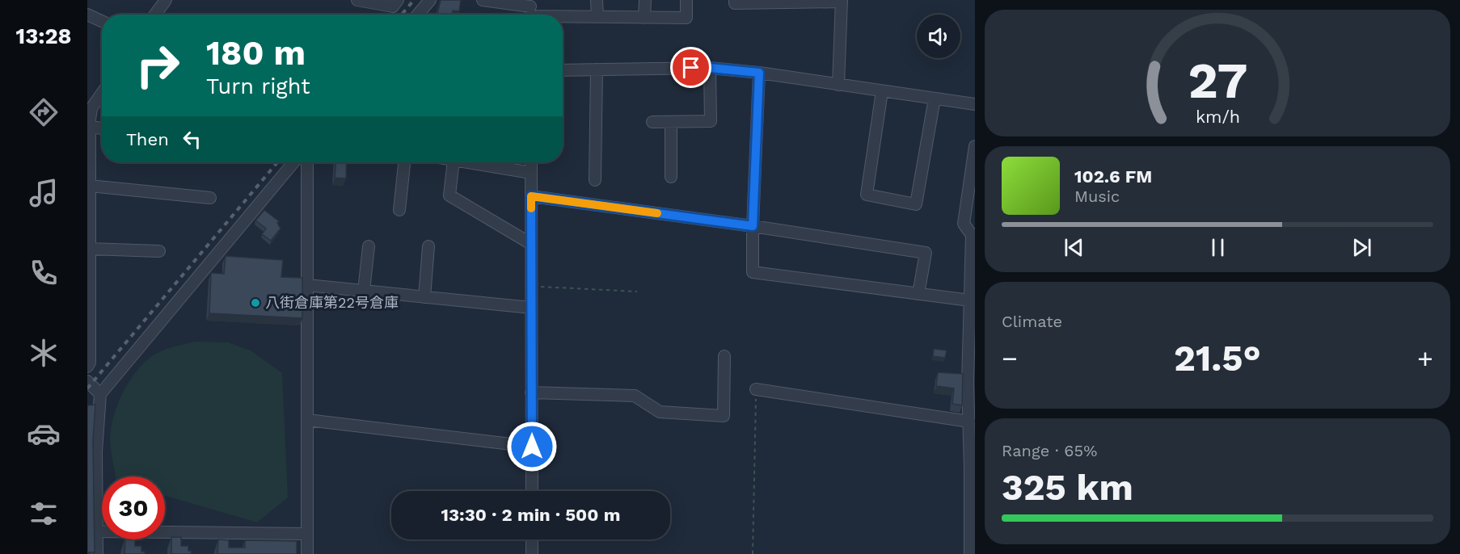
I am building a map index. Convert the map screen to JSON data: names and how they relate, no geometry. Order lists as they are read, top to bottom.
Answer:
{
  "places": ["八街倉庫第22号倉庫"],
  "page": {
    "tabs": "13:28",
    "turn": ["180 m", "Turn right"],
    "then": "Then",
    "song": ["102.6 FM", "Music"],
    "tile": [
      "Climate",
      ["Range · 65%", "325 km"]
    ],
    "heat": ["−", "21.5°", "+"],
    "limit": "30",
    "trip": "13:30 · 2 min · 500 m",
    "gauge": ["27", "km/h"]
  }
}
